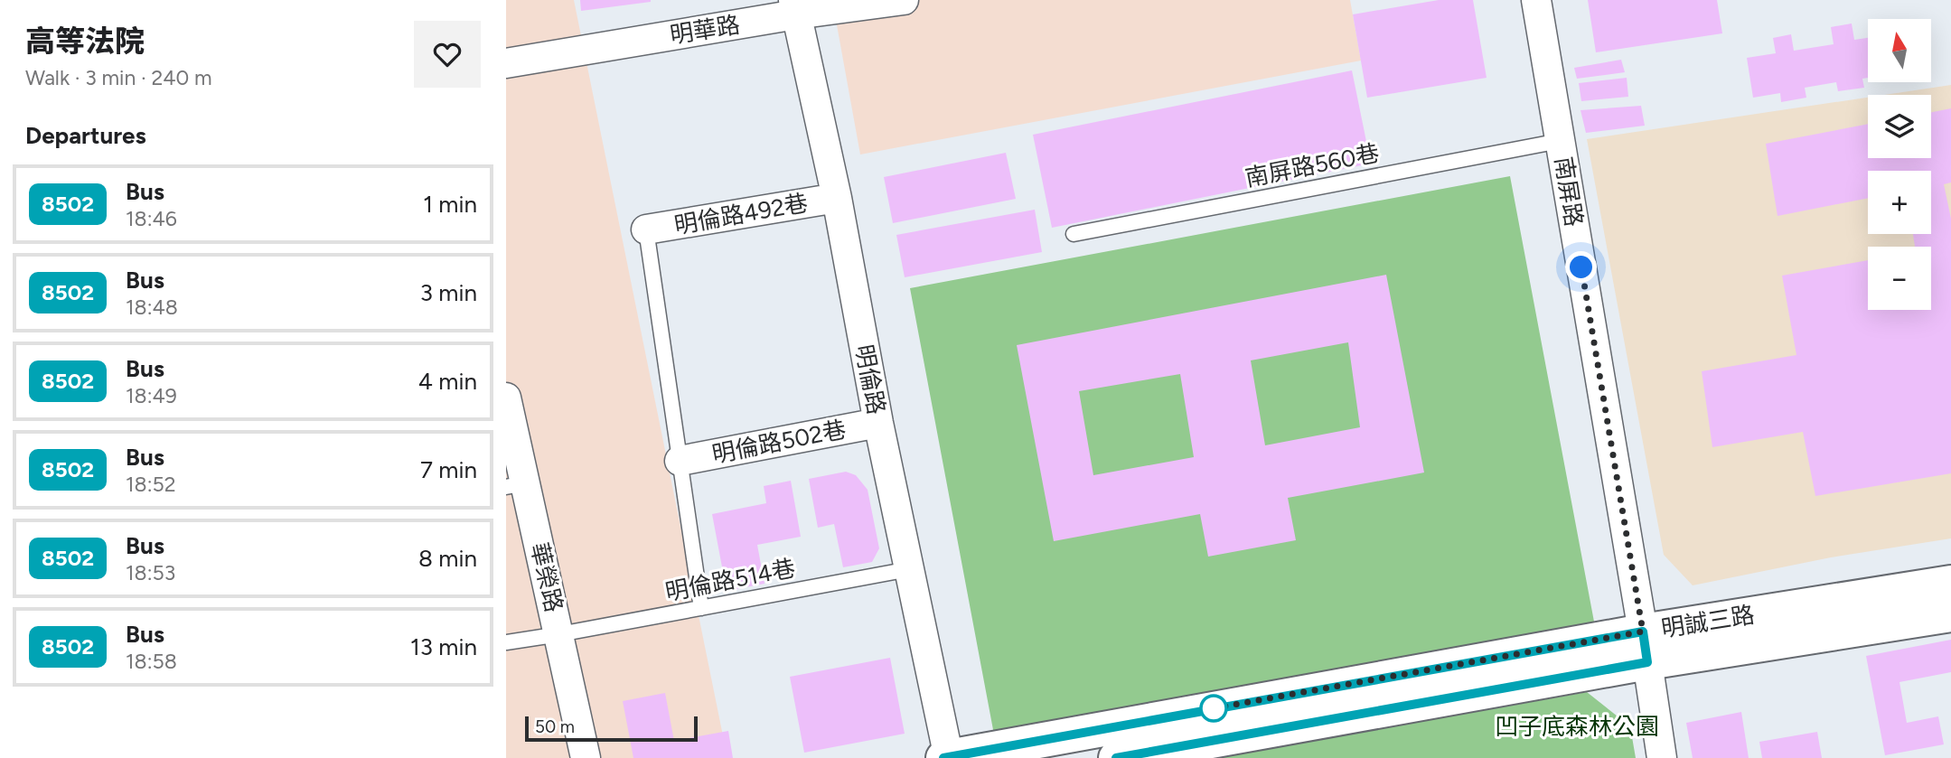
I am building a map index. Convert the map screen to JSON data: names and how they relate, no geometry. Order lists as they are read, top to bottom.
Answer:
{
  "streets": {
    "street": [
      "明華路",
      "南屏路",
      "明倫路492巷",
      "明倫路",
      "明倫路502巷",
      "華榮路",
      "明誠三路"
    ],
    "lane": ["南屏路560巷", "明倫路514巷"]
  },
  "crossings": [
    ["明華路", "明倫路"],
    ["南屏路560巷", "南屏路"],
    ["南屏路", "明誠三路"],
    ["明倫路492巷", "明倫路"],
    ["明倫路", "明倫路502巷"],
    ["明倫路", "明倫路514巷"],
    ["明倫路", "明誠三路"],
    ["華榮路", "明倫路514巷"]
  ],
  "parks": ["凹子底森林公園"],
  "lines": ["bus line 8502"],
  "scale_bar": "50 m",
  "north": "top",
  "page": {
    "heading": [
      ["高等法院", "Walk · 3 min · 240 m"],
      "Departures"
    ],
    "map_buttons": ["+", "−"],
    "list": [
      {
        "mark": "8502",
        "name": "Bus",
        "note": "18:46",
        "value": "1 min"
      },
      {
        "mark": "8502",
        "name": "Bus",
        "note": "18:48",
        "value": "3 min"
      },
      {
        "mark": "8502",
        "name": "Bus",
        "note": "18:49",
        "value": "4 min"
      },
      {
        "mark": "8502",
        "name": "Bus",
        "note": "18:52",
        "value": "7 min"
      },
      {
        "mark": "8502",
        "name": "Bus",
        "note": "18:53",
        "value": "8 min"
      },
      {
        "mark": "8502",
        "name": "Bus",
        "note": "18:58",
        "value": "13 min"
      }
    ],
    "scale": "50 m"
  }
}
